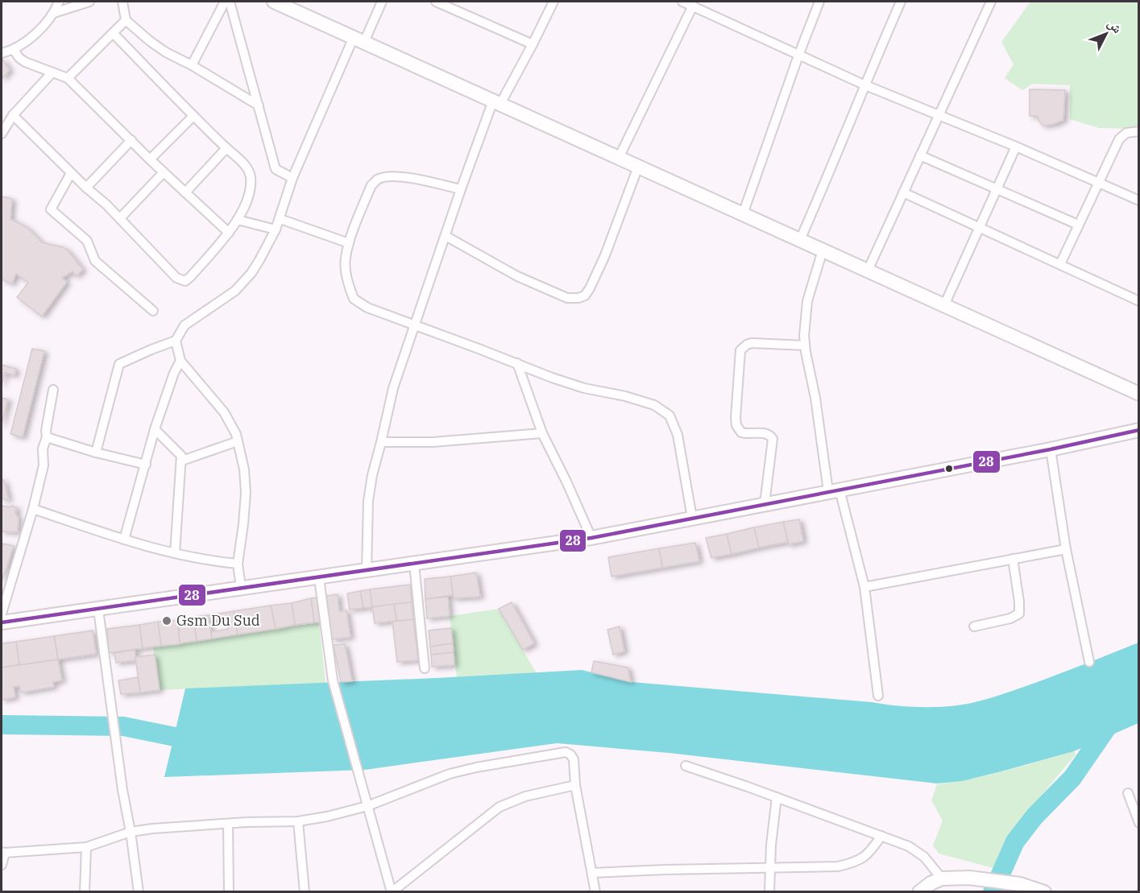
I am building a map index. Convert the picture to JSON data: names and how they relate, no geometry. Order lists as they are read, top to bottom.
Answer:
{
  "places": ["Gsm Du Sud"],
  "lines": ["transit line 28"],
  "north": "top right"
}
